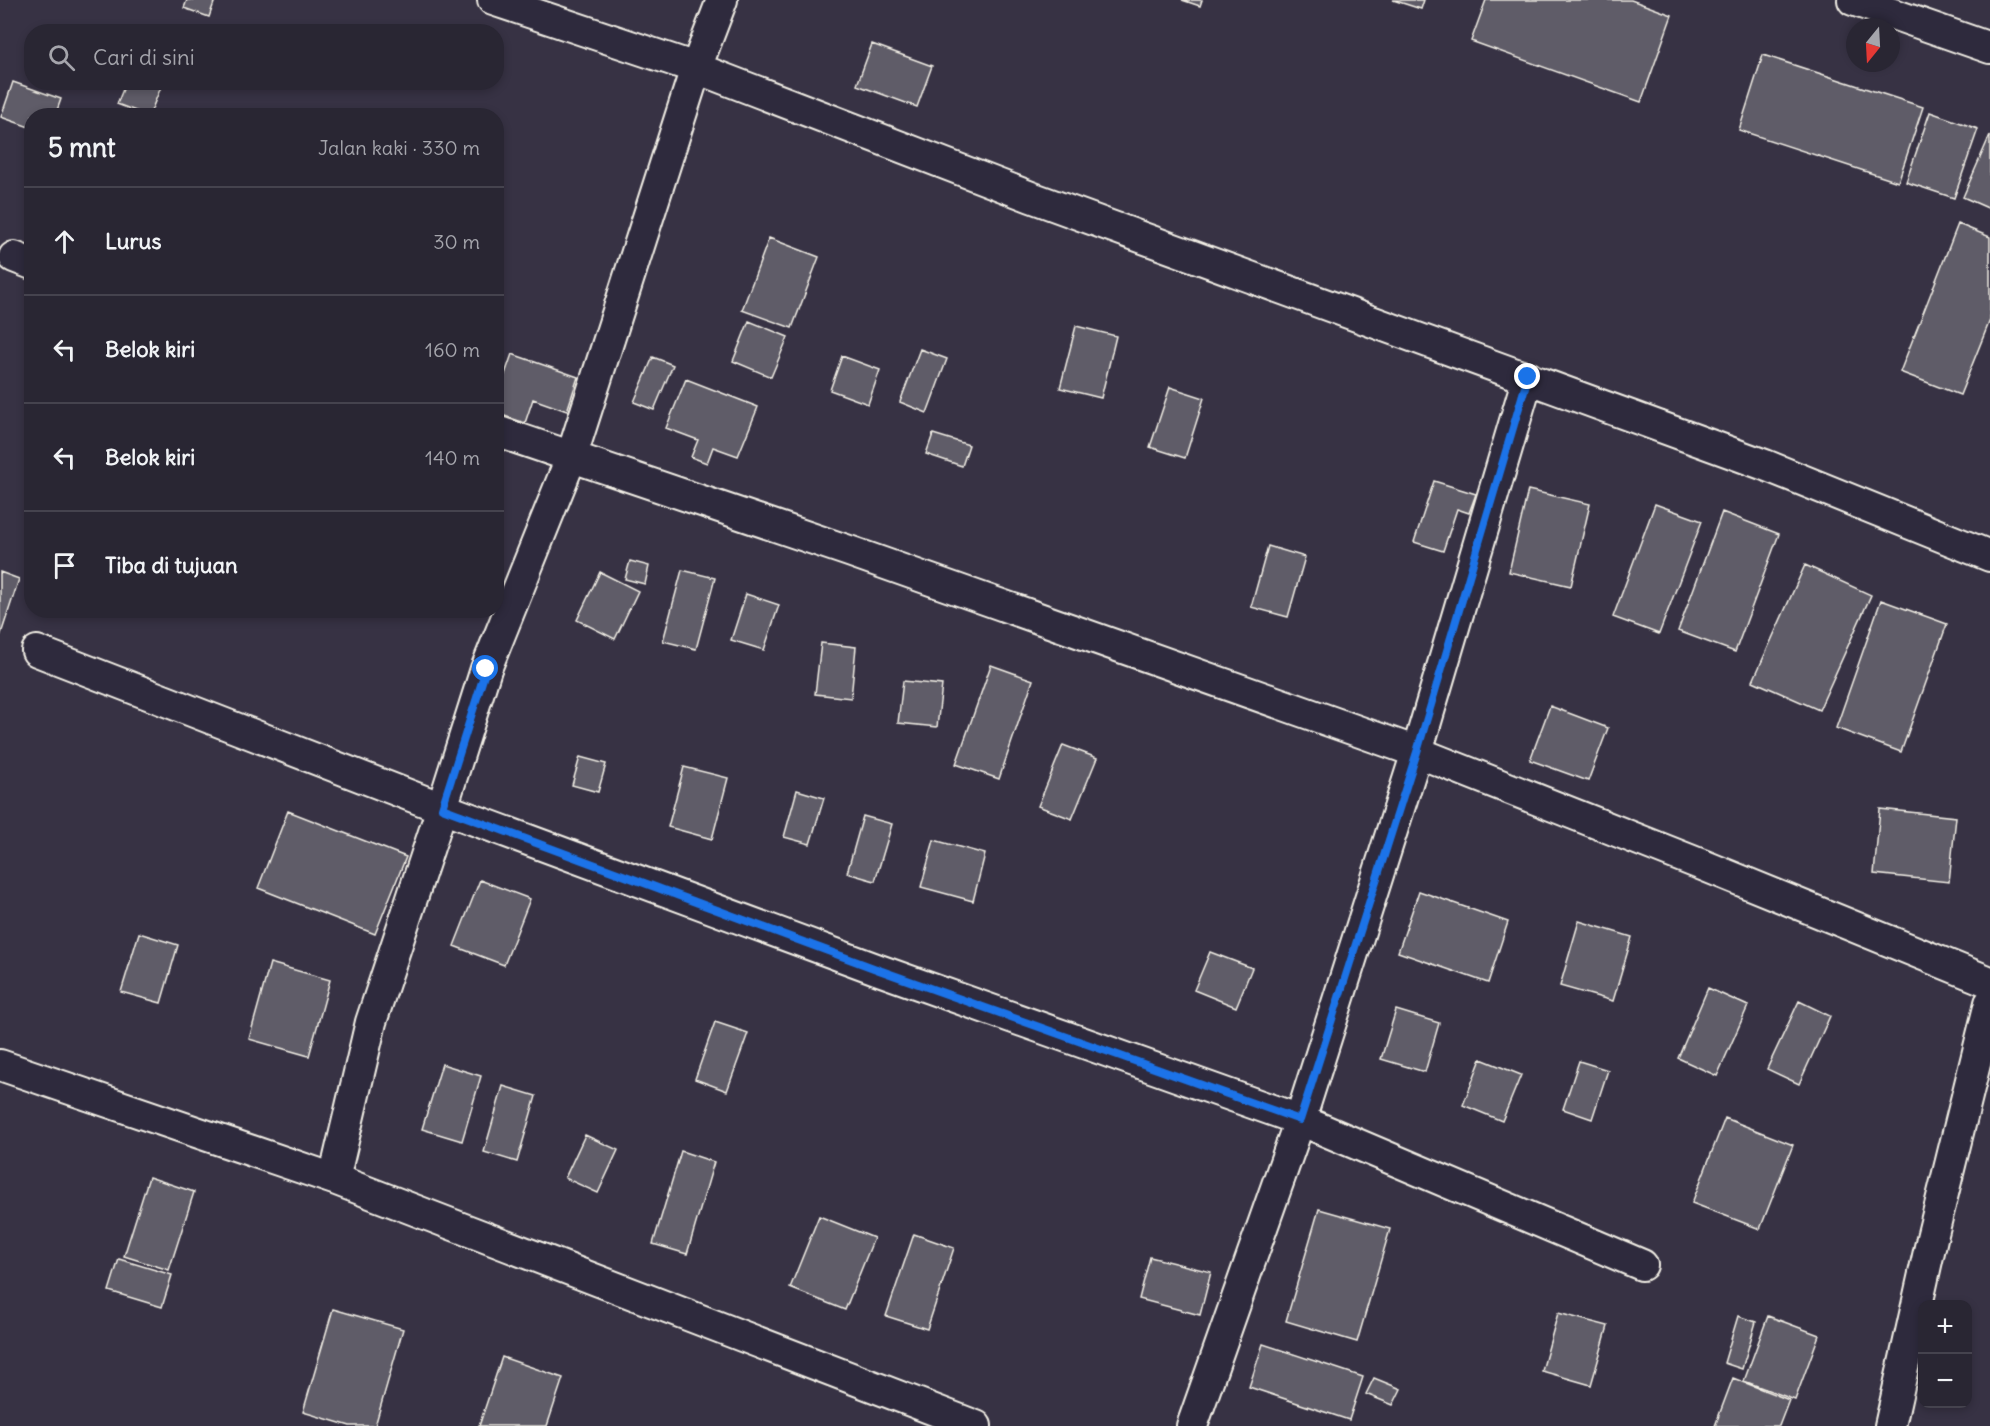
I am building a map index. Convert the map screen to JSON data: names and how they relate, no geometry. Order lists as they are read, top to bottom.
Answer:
{
  "north": "bottom",
  "page": {
    "search": "Cari di sini",
    "heading": ["5 mnt", "Jalan kaki · 330 m"],
    "list": [
      ["Lurus", "30 m"],
      ["Belok kiri", "160 m"],
      ["Belok kiri", "140 m"],
      "Tiba di tujuan"
    ],
    "map_buttons": ["+", "−"]
  }
}
